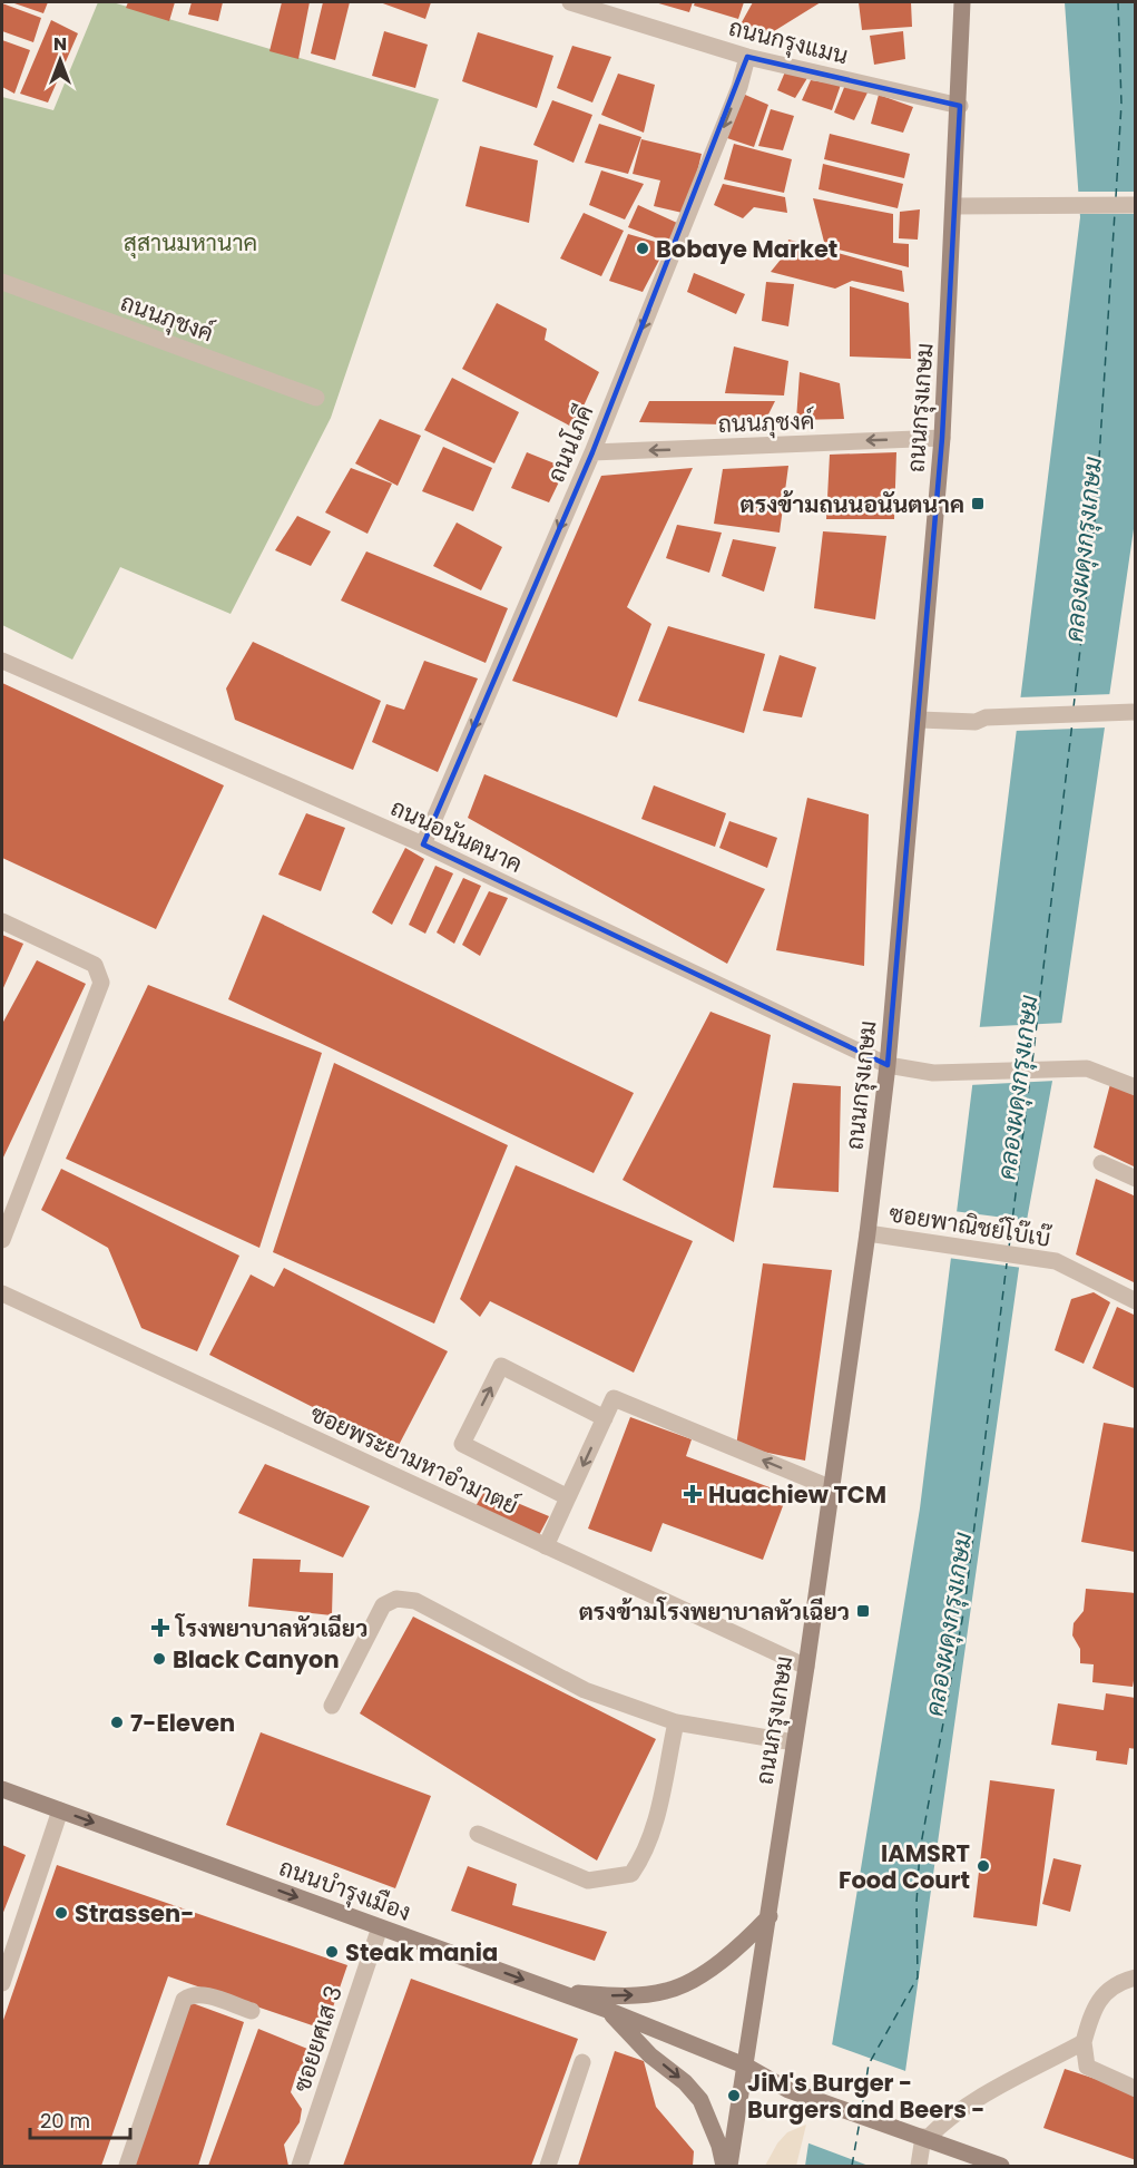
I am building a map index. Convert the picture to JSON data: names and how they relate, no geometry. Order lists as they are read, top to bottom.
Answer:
{
  "streets": {
    "main road": ["ถนนกรุงเกษม", "ถนนบำรุงเมือง"],
    "street": [
      "ถนนกรุงแมน",
      "ถนนภุชงค์",
      "ถนนโภคี",
      "ถนนอนันตนาค",
      "ซอยพาณิชย์โบ๊เบ๊",
      "ซอยพระยามหาอำมาตย์",
      "ซอยยศเส 3"
    ]
  },
  "crossings": [
    ["ถนนกรุงแมน", "ถนนกรุงเกษม"],
    ["ถนนกรุงแมน", "ถนนโภคี"],
    ["ถนนภุชงค์", "ถนนกรุงเกษม"],
    ["ถนนภุชงค์", "ถนนโภคี"],
    ["ถนนกรุงเกษม", "ถนนอนันตนาค"],
    ["ถนนกรุงเกษม", "ซอยพาณิชย์โบ๊เบ๊"],
    ["ถนนกรุงเกษม", "ซอยพระยามหาอำมาตย์"],
    ["ถนนกรุงเกษม", "ถนนบำรุงเมือง"],
    ["ถนนโภคี", "ถนนอนันตนาค"],
    ["ถนนบำรุงเมือง", "ซอยยศเส 3"]
  ],
  "one_way": ["ถนนภุชงค์", "ถนนโภคี", "ถนนบำรุงเมือง"],
  "water": ["คลองผดุงกรุงเกษม"],
  "parks": ["สุสานมหานาค"],
  "places": {
    "other": [
      "Bobaye Market",
      "Black Canyon",
      "7-Eleven",
      "IAMSRT Food Court",
      "Strassen-",
      "Steak mania",
      "JiM's Burger - Burgers and Beers -"
    ],
    "transit": ["ตรงข้ามถนนอนันตนาค", "ตรงข้ามโรงพยาบาลหัวเฉียว"],
    "health": ["Huachiew TCM", "โรงพยาบาลหัวเฉียว"]
  },
  "scale_bar": "20 m",
  "north": "top"
}
